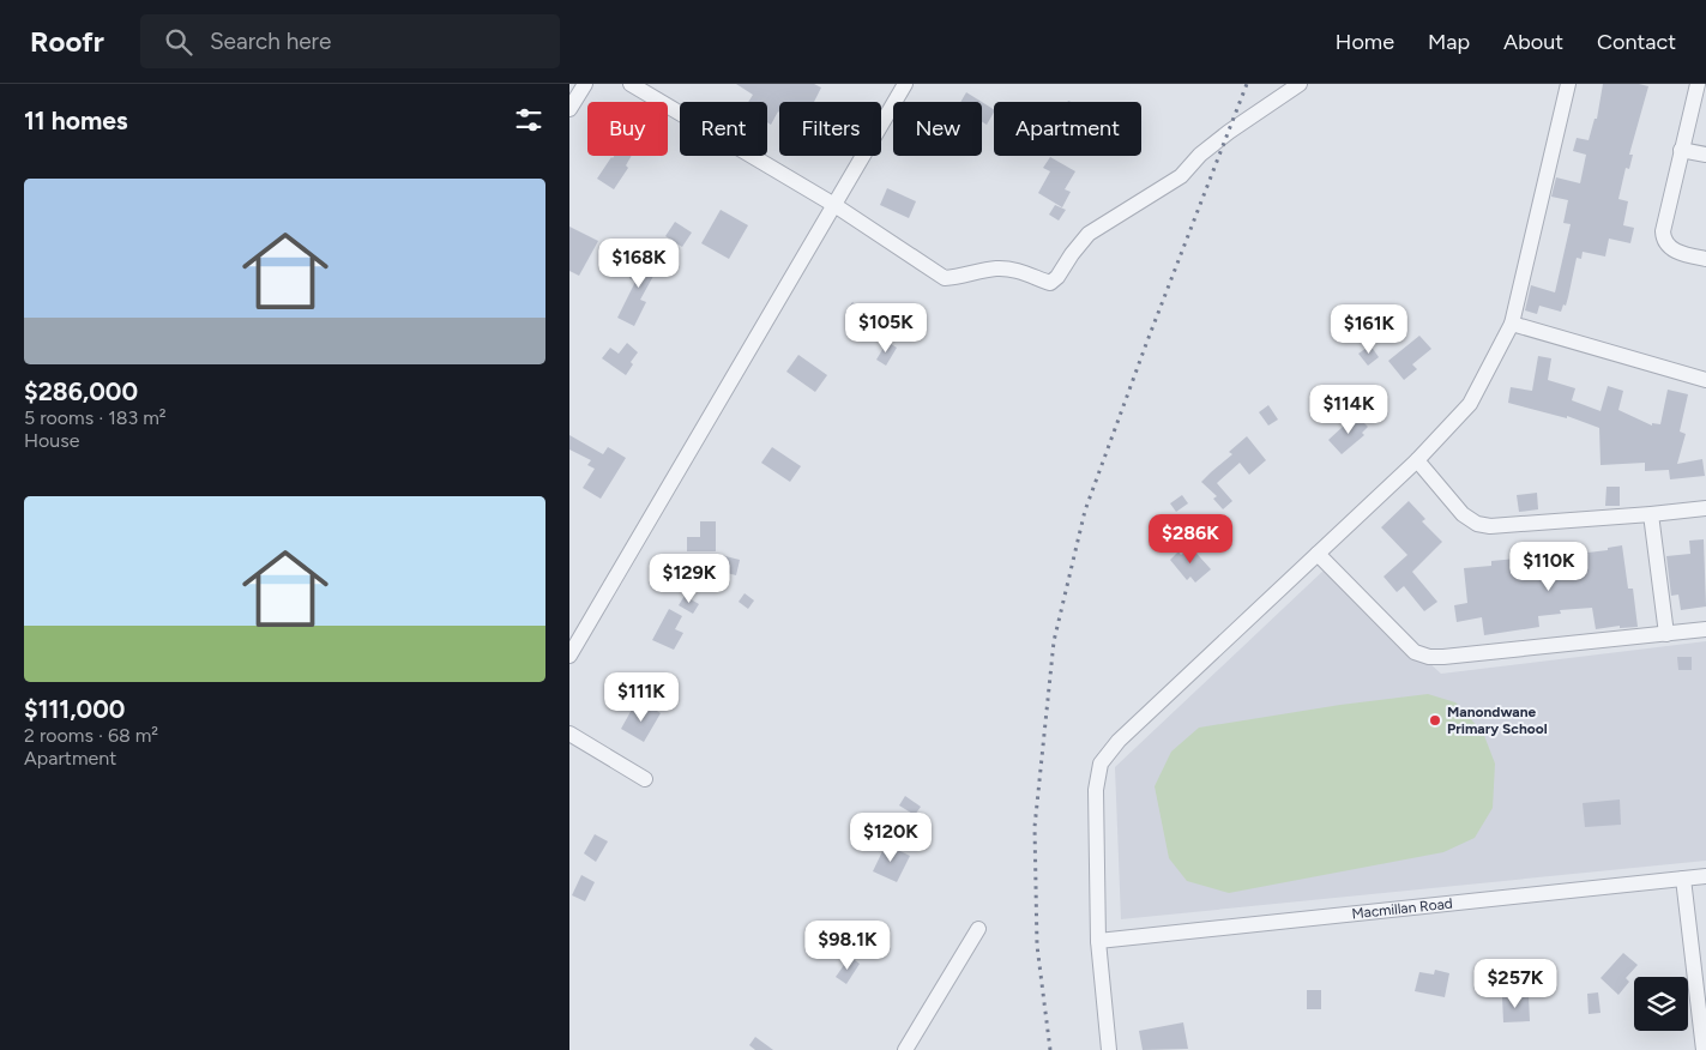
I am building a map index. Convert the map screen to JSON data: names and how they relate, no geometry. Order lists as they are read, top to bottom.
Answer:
{
  "streets": {
    "street": ["Macmillan Road"]
  },
  "places": ["Manondwane Primary School"],
  "page": {
    "header": "Roofr",
    "search": "Search here",
    "nav": [
      "Home",
      "Map",
      "About",
      "Contact"
    ],
    "heading": "11 homes",
    "chip": [
      "Buy",
      "Rent",
      "Filters",
      "New",
      "Apartment"
    ],
    "list": [
      {
        "name": "$286,000",
        "note": "5 rooms · 183 m² · House"
      },
      {
        "name": "$111,000",
        "note": "2 rooms · 68 m² · Apartment"
      }
    ],
    "price": [
      "$168K",
      "$105K",
      "$161K",
      "$114K",
      "$286K",
      "$110K",
      "$129K",
      "$111K",
      "$120K",
      "$98.1K",
      "$257K"
    ]
  }
}
